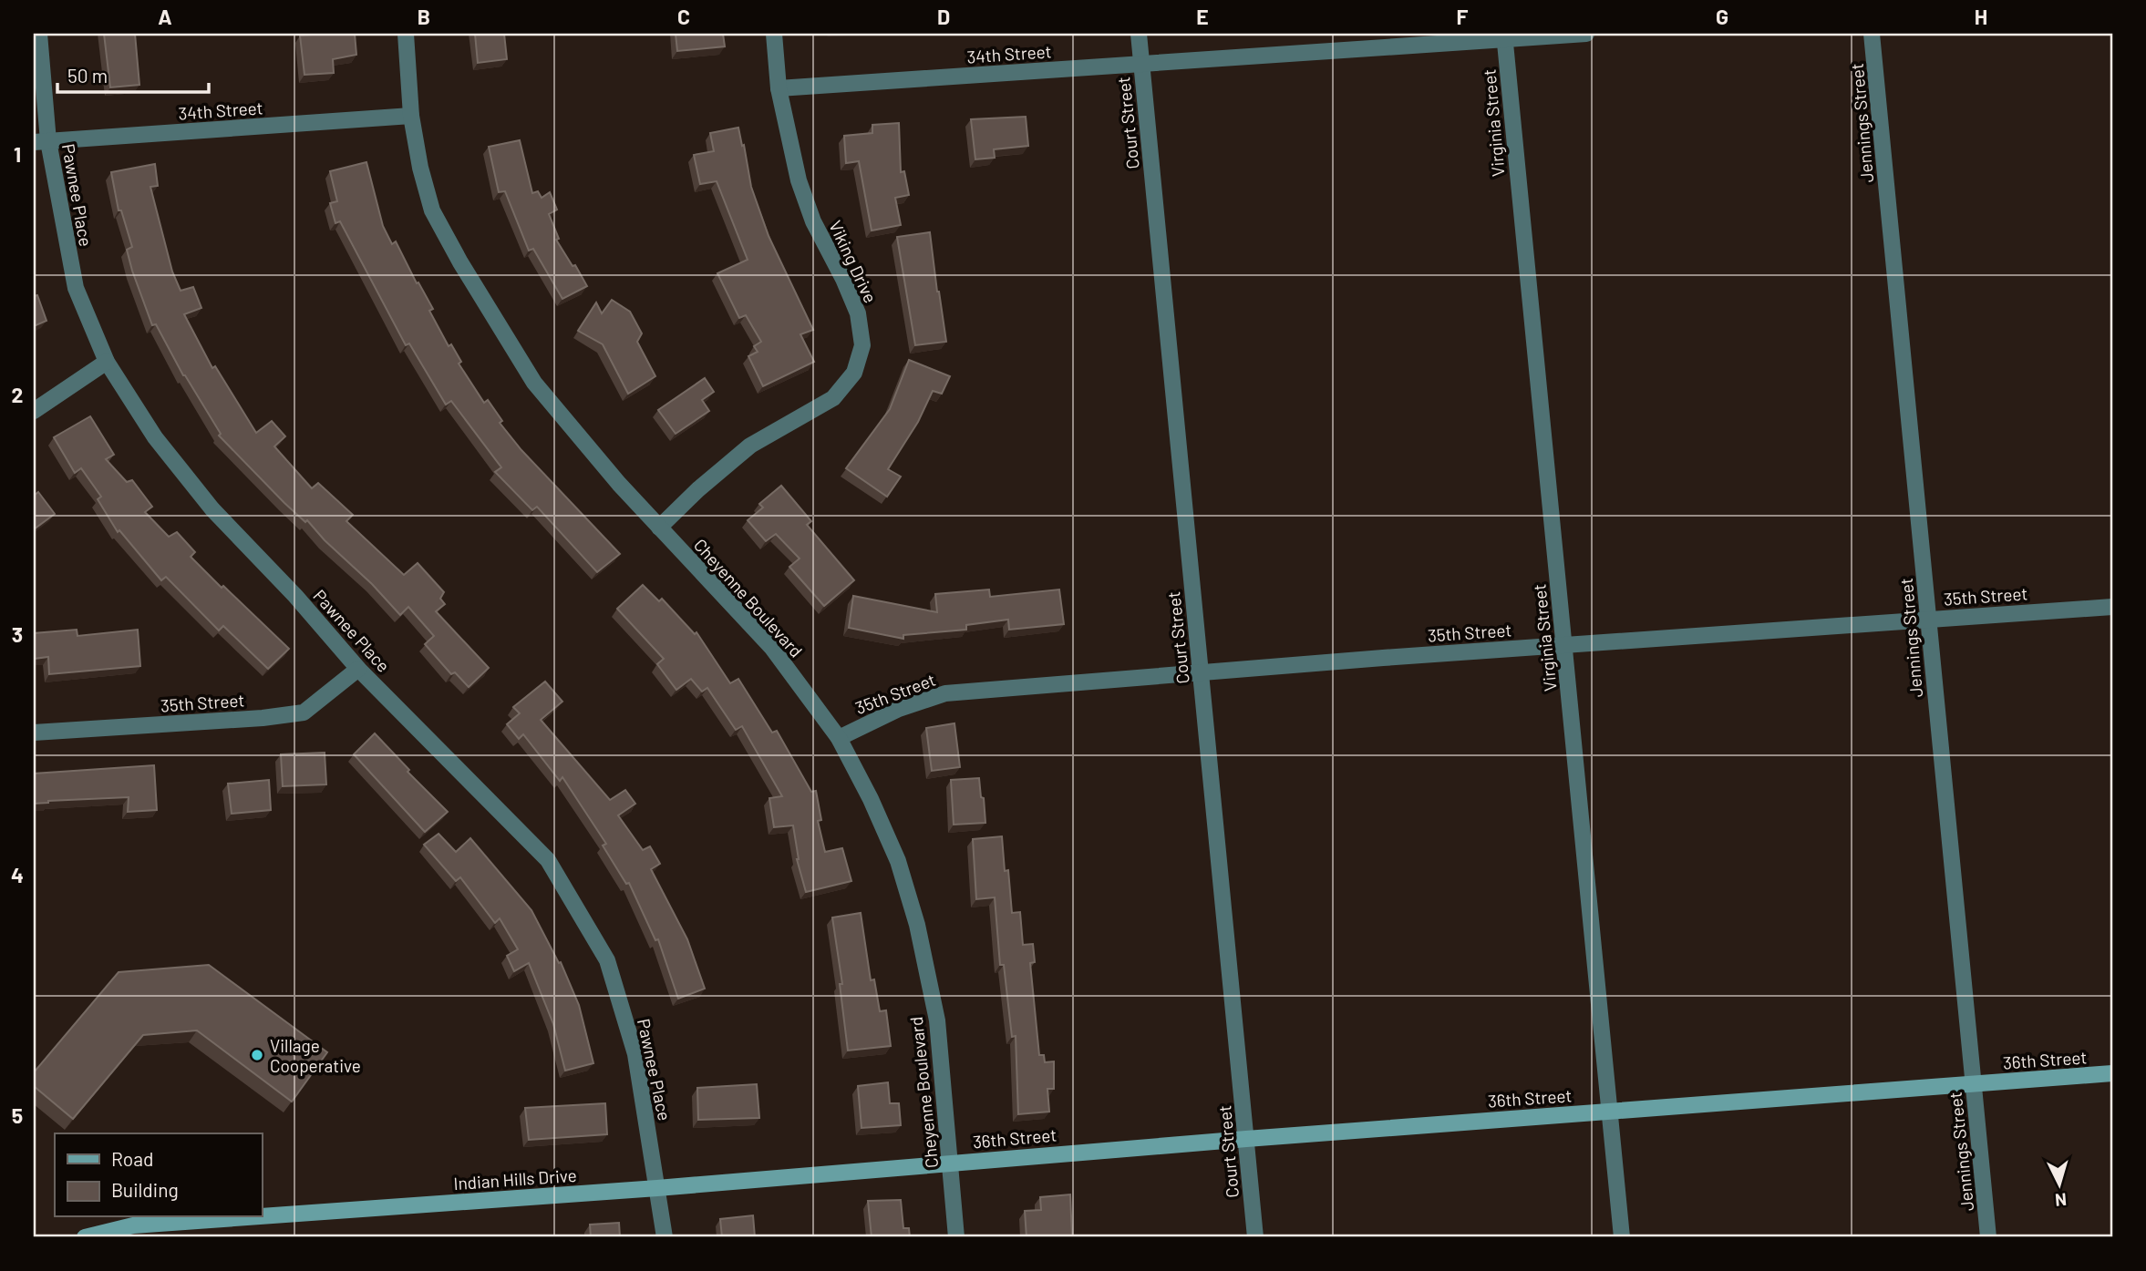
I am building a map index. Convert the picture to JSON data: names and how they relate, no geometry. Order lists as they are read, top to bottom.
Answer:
{
  "streets": {
    "main road": ["36th Street", "Indian Hills Drive"],
    "street": [
      "34th Street",
      "Court Street",
      "Virginia Street",
      "Jennings Street",
      "Pawnee Place",
      "Viking Drive",
      "35th Street",
      "Cheyenne Boulevard"
    ]
  },
  "crossings": [
    ["34th Street", "Court Street"],
    ["34th Street", "Virginia Street"],
    ["34th Street", "Pawnee Place"],
    ["34th Street", "Viking Drive"],
    ["34th Street", "Cheyenne Boulevard"],
    ["Court Street", "35th Street"],
    ["Court Street", "36th Street"],
    ["Virginia Street", "35th Street"],
    ["Virginia Street", "36th Street"],
    ["Jennings Street", "35th Street"],
    ["Jennings Street", "36th Street"],
    ["Pawnee Place", "35th Street"],
    ["Pawnee Place", "Indian Hills Drive"],
    ["Viking Drive", "Cheyenne Boulevard"],
    ["35th Street", "Cheyenne Boulevard"],
    ["Cheyenne Boulevard", "36th Street"],
    ["Cheyenne Boulevard", "Indian Hills Drive"],
    ["36th Street", "Indian Hills Drive"]
  ],
  "places": ["Village Cooperative"],
  "legend": ["Road", "Building"],
  "scale_bar": "50 m",
  "north": "bottom",
  "grid": {
    "columns": [
      "A",
      "B",
      "C",
      "D",
      "E",
      "F",
      "G",
      "H"
    ],
    "rows": [
      "1",
      "2",
      "3",
      "4",
      "5"
    ]
  }
}
